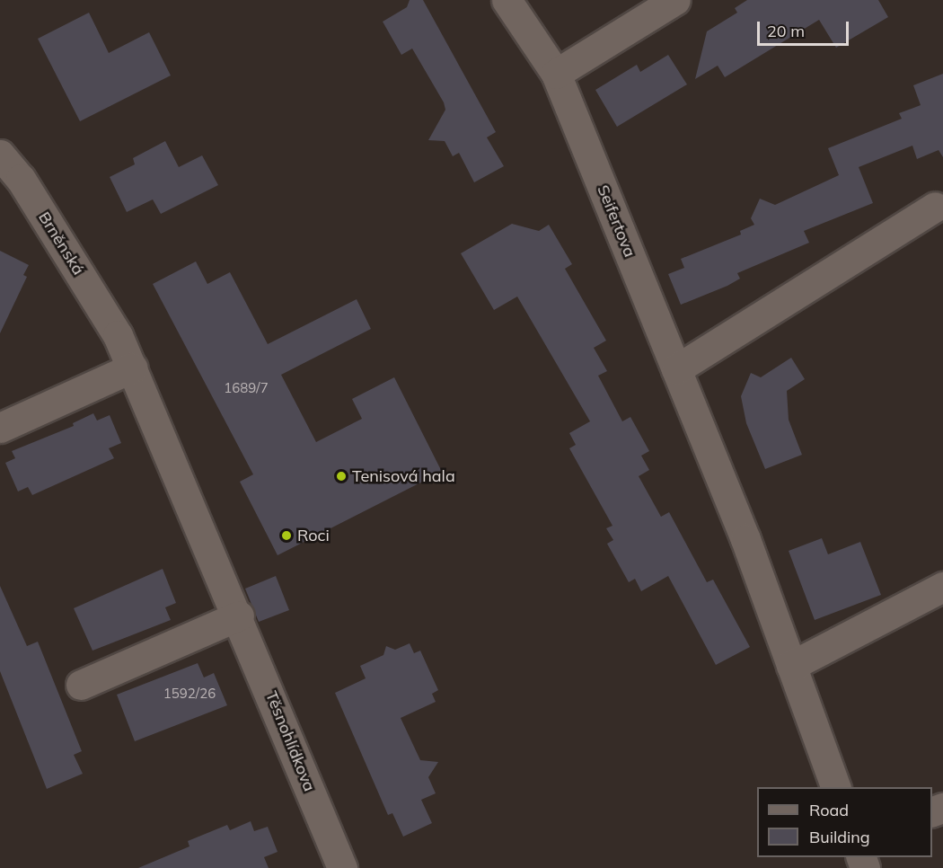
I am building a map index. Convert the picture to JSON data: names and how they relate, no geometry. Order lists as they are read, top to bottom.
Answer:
{
  "streets": {
    "street": ["Seifertova", "Brněnská", "Těsnohlídkova"]
  },
  "crossings": [
    ["Brněnská", "Těsnohlídkova"]
  ],
  "places": ["Tenisová hala", "Roci"],
  "house_numbers": ["1689/7", "1592/26"],
  "legend": ["Road", "Building"],
  "scale_bar": "20 m"
}
